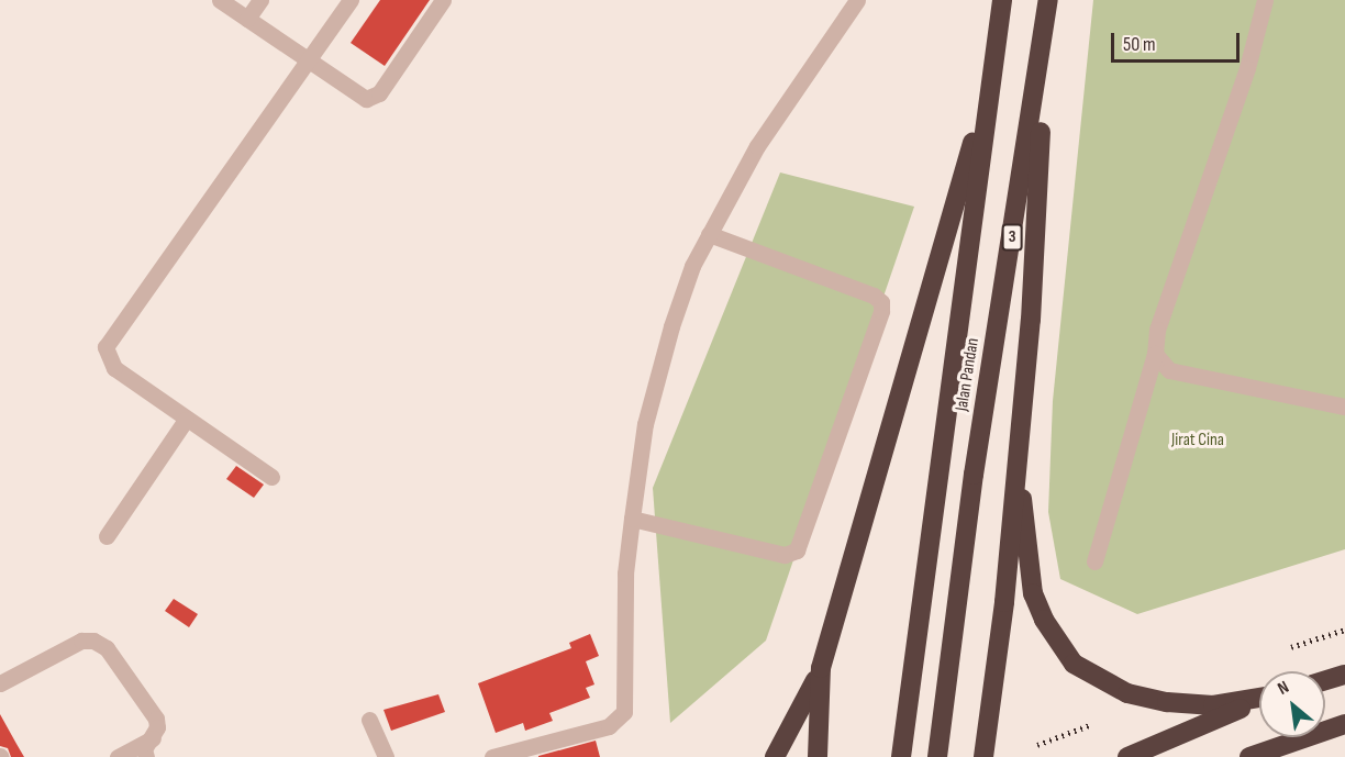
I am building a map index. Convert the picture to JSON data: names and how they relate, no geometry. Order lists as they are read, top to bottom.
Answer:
{
  "streets": {
    "highway": ["3", "Jalan Pandan"]
  },
  "parks": ["Jirat Cina"],
  "scale_bar": "50 m",
  "north": "top left"
}
